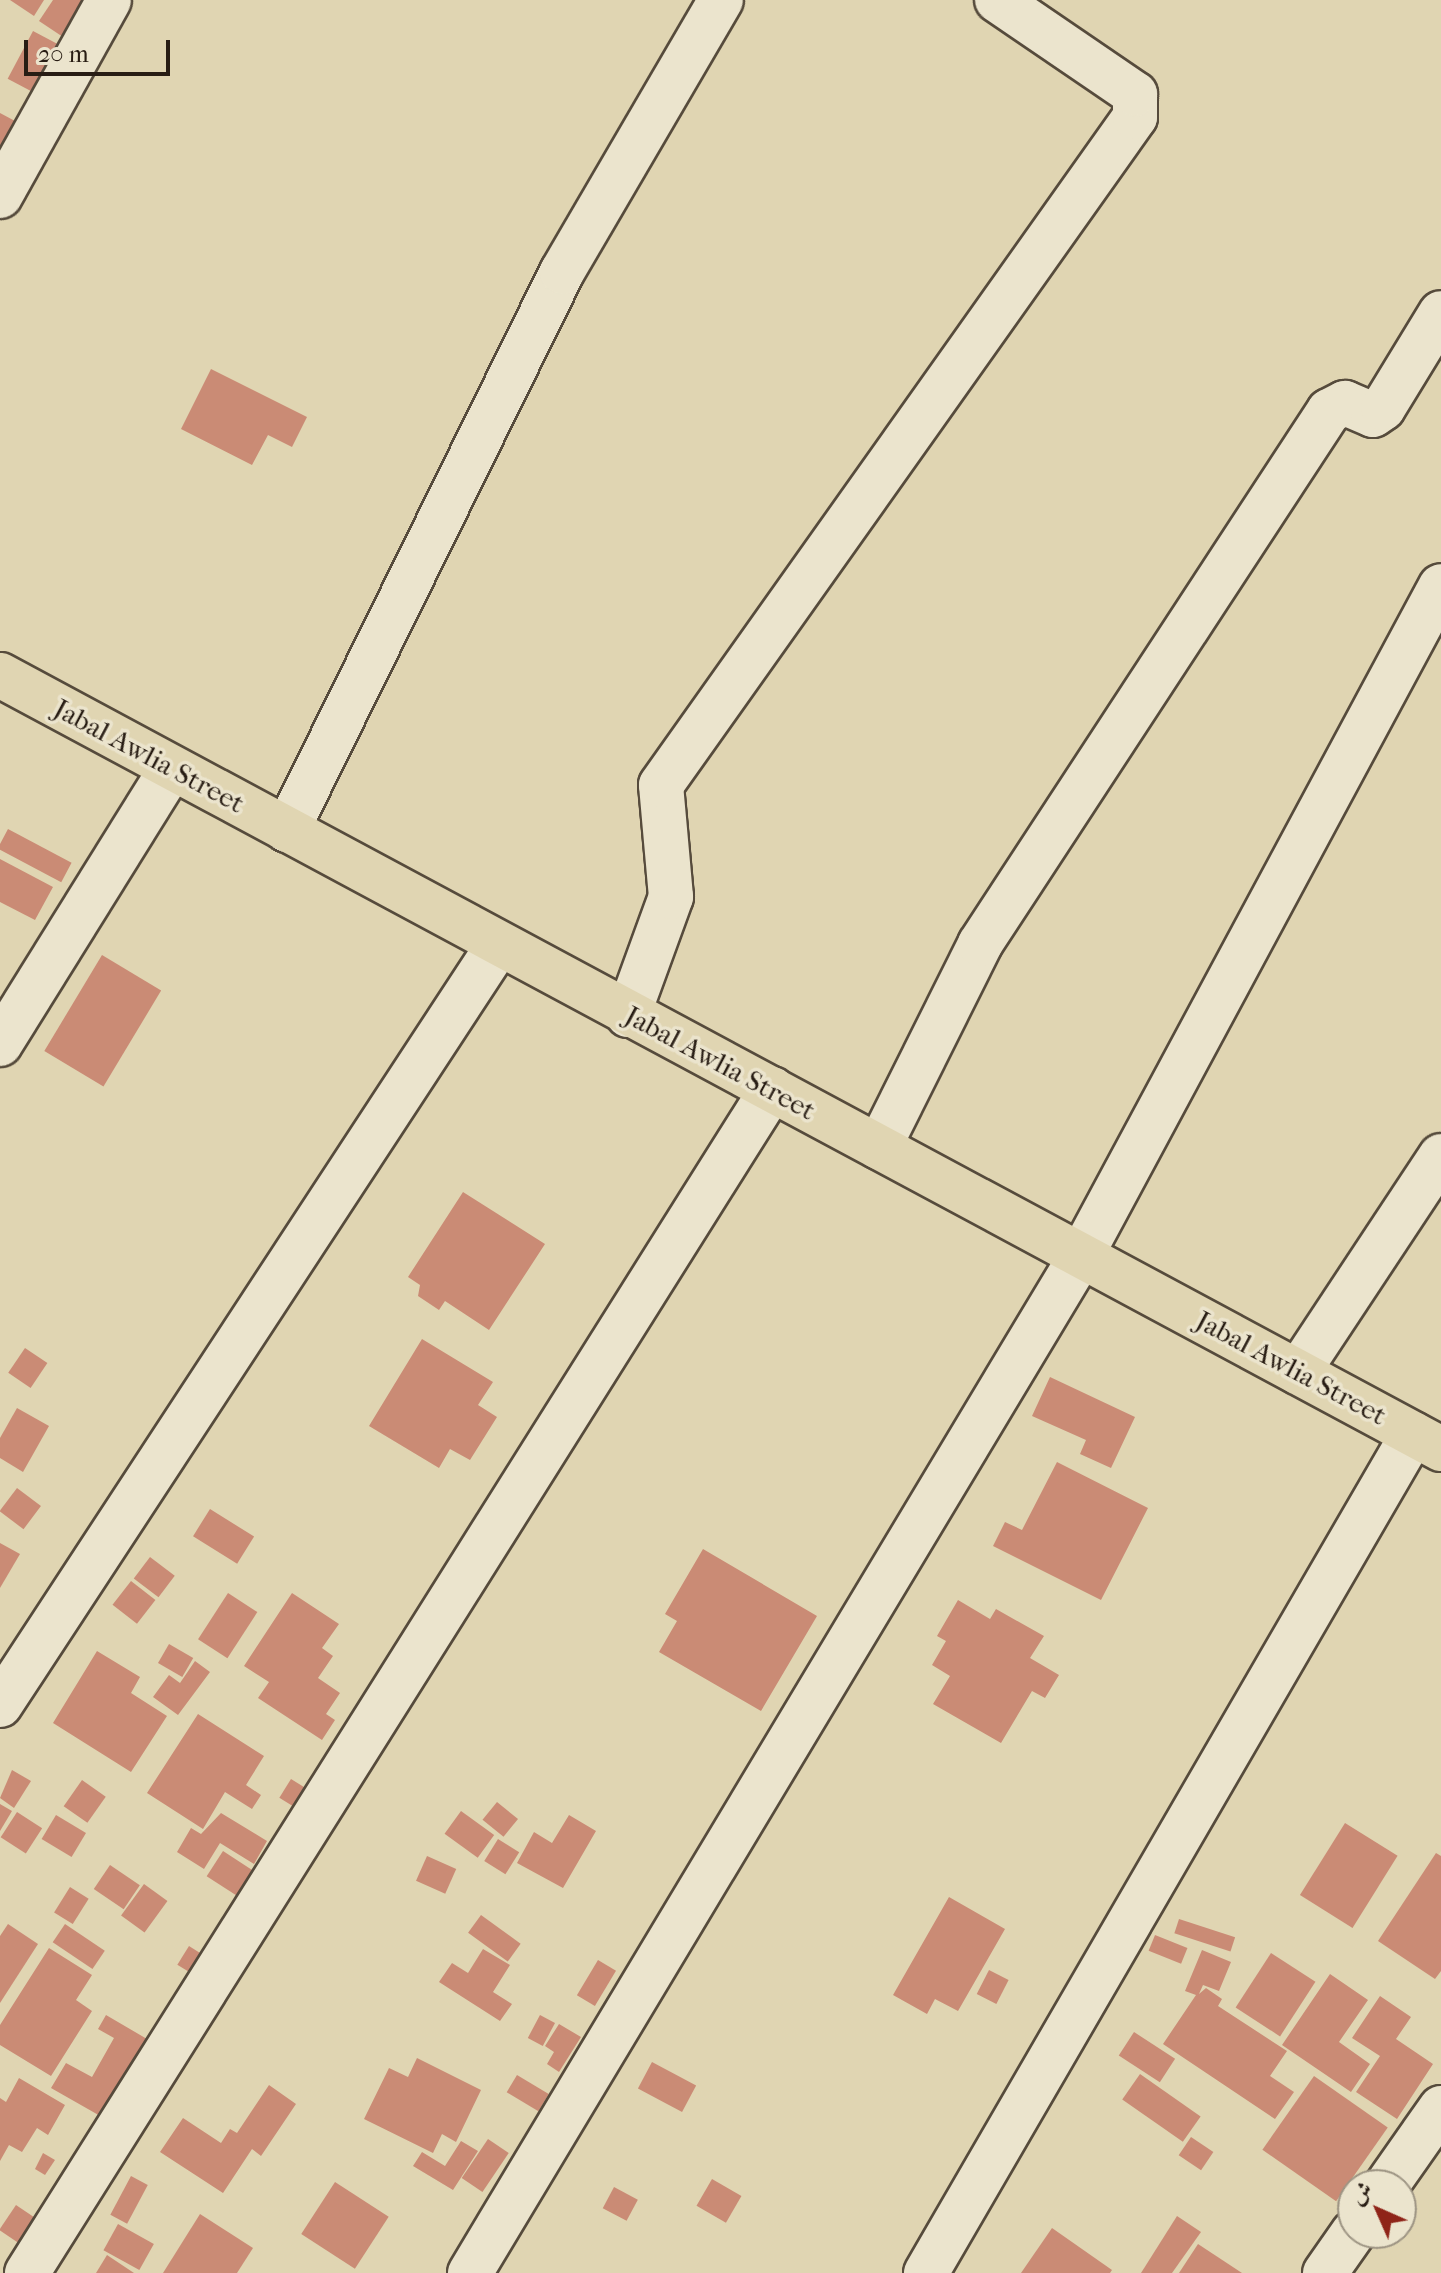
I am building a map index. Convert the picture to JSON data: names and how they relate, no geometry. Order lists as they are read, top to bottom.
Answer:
{
  "streets": {
    "highway": ["Jabal Awlia Street"]
  },
  "scale_bar": "20 m",
  "north": "top left"
}
